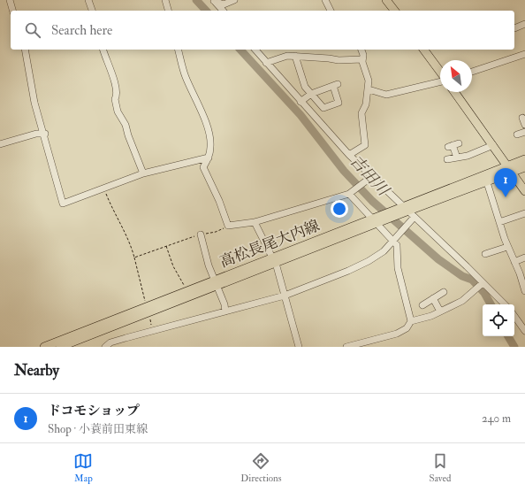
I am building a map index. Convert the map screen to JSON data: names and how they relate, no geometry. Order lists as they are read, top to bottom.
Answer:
{
  "streets": {
    "main road": ["高松長尾大内線"]
  },
  "water": ["吉田川"],
  "north": "top left",
  "page": {
    "search": "Search here",
    "pins": "1",
    "heading": "Nearby",
    "list": [
      {
        "mark": "1",
        "name": "ドコモショップ",
        "note": "Shop · 小蓑前田東線",
        "value": "240 m"
      }
    ],
    "nav": ["Map", "Directions", "Saved"]
  }
}
